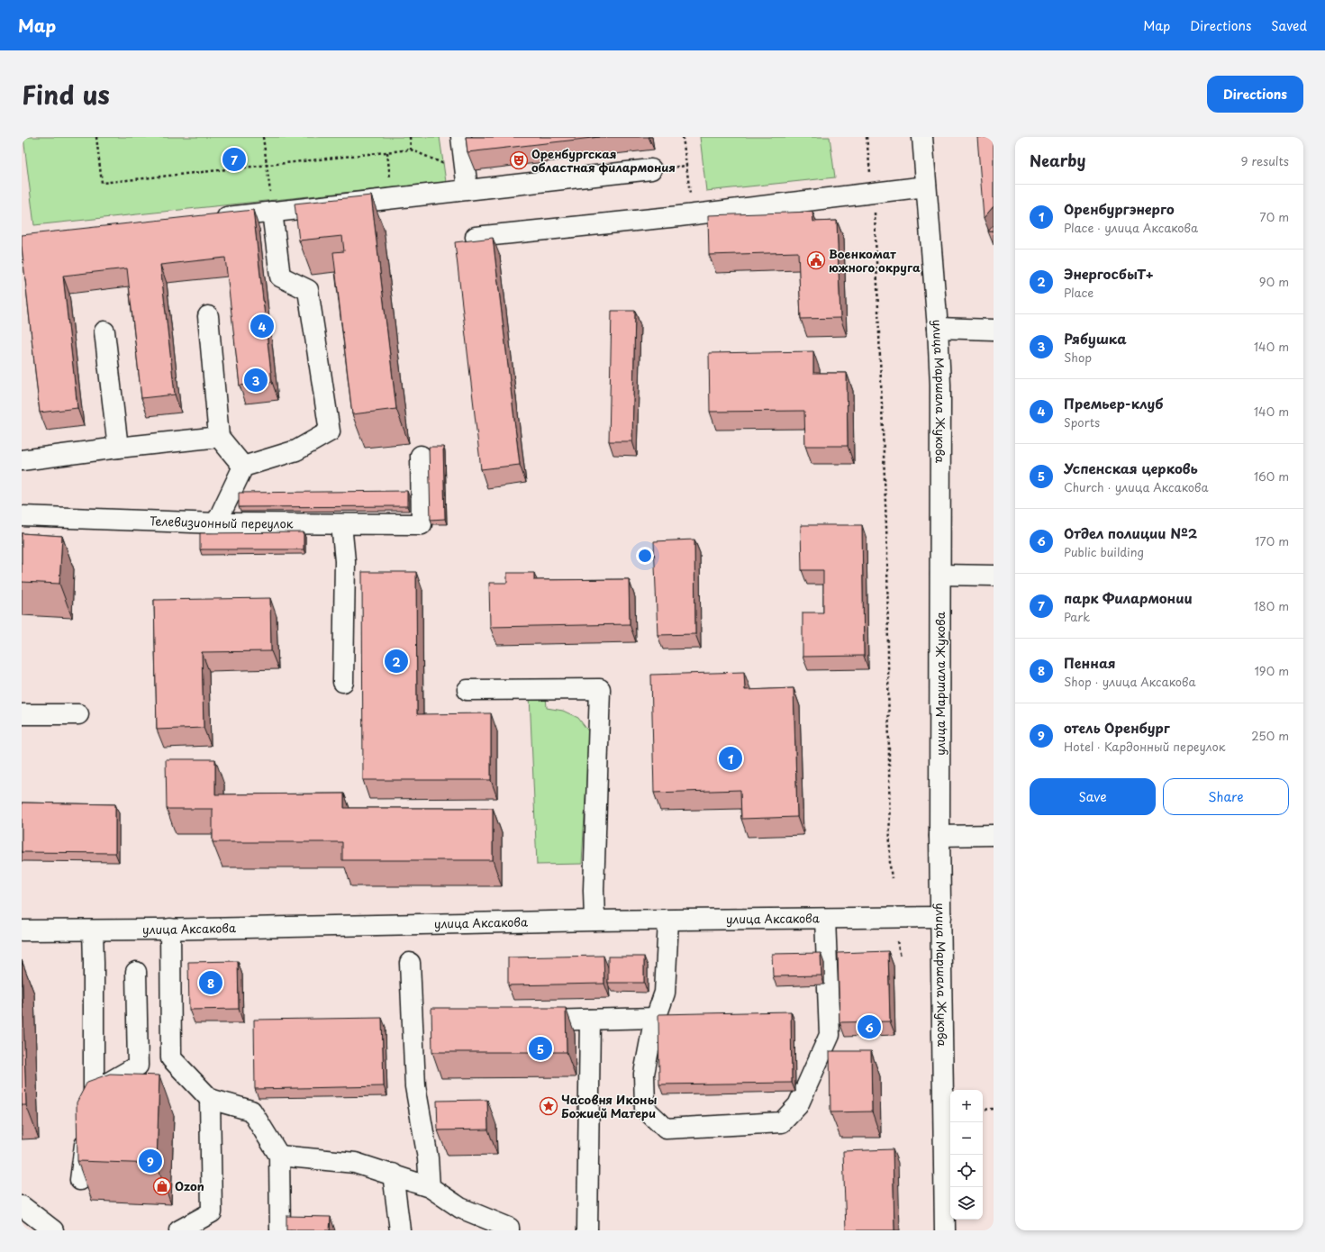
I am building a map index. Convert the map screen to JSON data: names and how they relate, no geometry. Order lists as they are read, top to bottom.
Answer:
{
  "streets": {
    "main road": ["улица Маршала Жукова", "Телевизионный переулок", "улица Аксакова"]
  },
  "crossings": [
    ["улица Маршала Жукова", "улица Аксакова"]
  ],
  "places": {
    "theatre": ["Оренбургская областная филармония"],
    "public building": ["Военкомат южного округа"],
    "place": ["Часовня Иконы Божией Матери"],
    "shop": ["Ozon"]
  },
  "page": {
    "header": "Map",
    "nav": ["Map", "Directions", "Saved"],
    "title": "Find us",
    "buttons": [
      "Directions",
      ["Save", "Share"]
    ],
    "heading": ["Nearby", "9 results"],
    "pins": [
      "7",
      "4",
      "3",
      "2",
      "1",
      "8",
      "6",
      "5",
      "9"
    ],
    "list": [
      {
        "mark": "1",
        "name": "Оренбургэнерго",
        "note": "Place · улица Аксакова",
        "value": "70 m"
      },
      {
        "mark": "2",
        "name": "ЭнергосбыТ+",
        "note": "Place",
        "value": "90 m"
      },
      {
        "mark": "3",
        "name": "Рябушка",
        "note": "Shop",
        "value": "140 m"
      },
      {
        "mark": "4",
        "name": "Премьер-клуб",
        "note": "Sports",
        "value": "140 m"
      },
      {
        "mark": "5",
        "name": "Успенская церковь",
        "note": "Church · улица Аксакова",
        "value": "160 m"
      },
      {
        "mark": "6",
        "name": "Отдел полиции №2",
        "note": "Public building",
        "value": "170 m"
      },
      {
        "mark": "7",
        "name": "парк Филармонии",
        "note": "Park",
        "value": "180 m"
      },
      {
        "mark": "8",
        "name": "Пенная",
        "note": "Shop · улица Аксакова",
        "value": "190 m"
      },
      {
        "mark": "9",
        "name": "отель Оренбург",
        "note": "Hotel · Кардонный переулок",
        "value": "250 m"
      }
    ],
    "map_buttons": ["+", "−"]
  }
}
